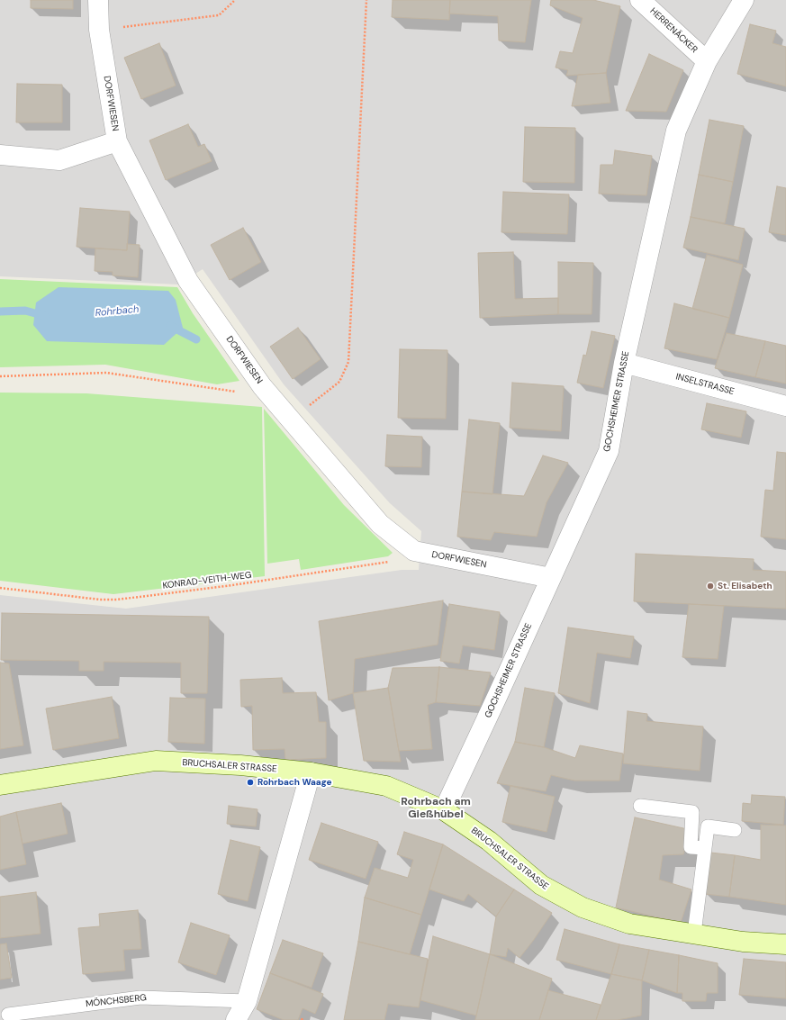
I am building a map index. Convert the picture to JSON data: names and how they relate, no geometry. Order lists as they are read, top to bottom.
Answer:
{
  "streets": {
    "main road": ["BRUCHSALER STRASSE"],
    "street": [
      "HERRENÄCKER",
      "DORFWIESEN",
      "INSELSTRASSE",
      "GOCHSHEIMER STRASSE"
    ],
    "lane": ["MÖNCHSBERG"],
    "path": ["KONRAD-VEITH-WEG"]
  },
  "crossings": [
    ["HERRENÄCKER", "GOCHSHEIMER STRASSE"],
    ["DORFWIESEN", "GOCHSHEIMER STRASSE"],
    ["DORFWIESEN", "KONRAD-VEITH-WEG"],
    ["INSELSTRASSE", "GOCHSHEIMER STRASSE"],
    ["GOCHSHEIMER STRASSE", "BRUCHSALER STRASSE"]
  ],
  "districts": ["Rohrbach am Gießhübel"],
  "water": ["Rohrbach"],
  "places": ["St. Elisabeth", "Rohrbach Waage"]
}
